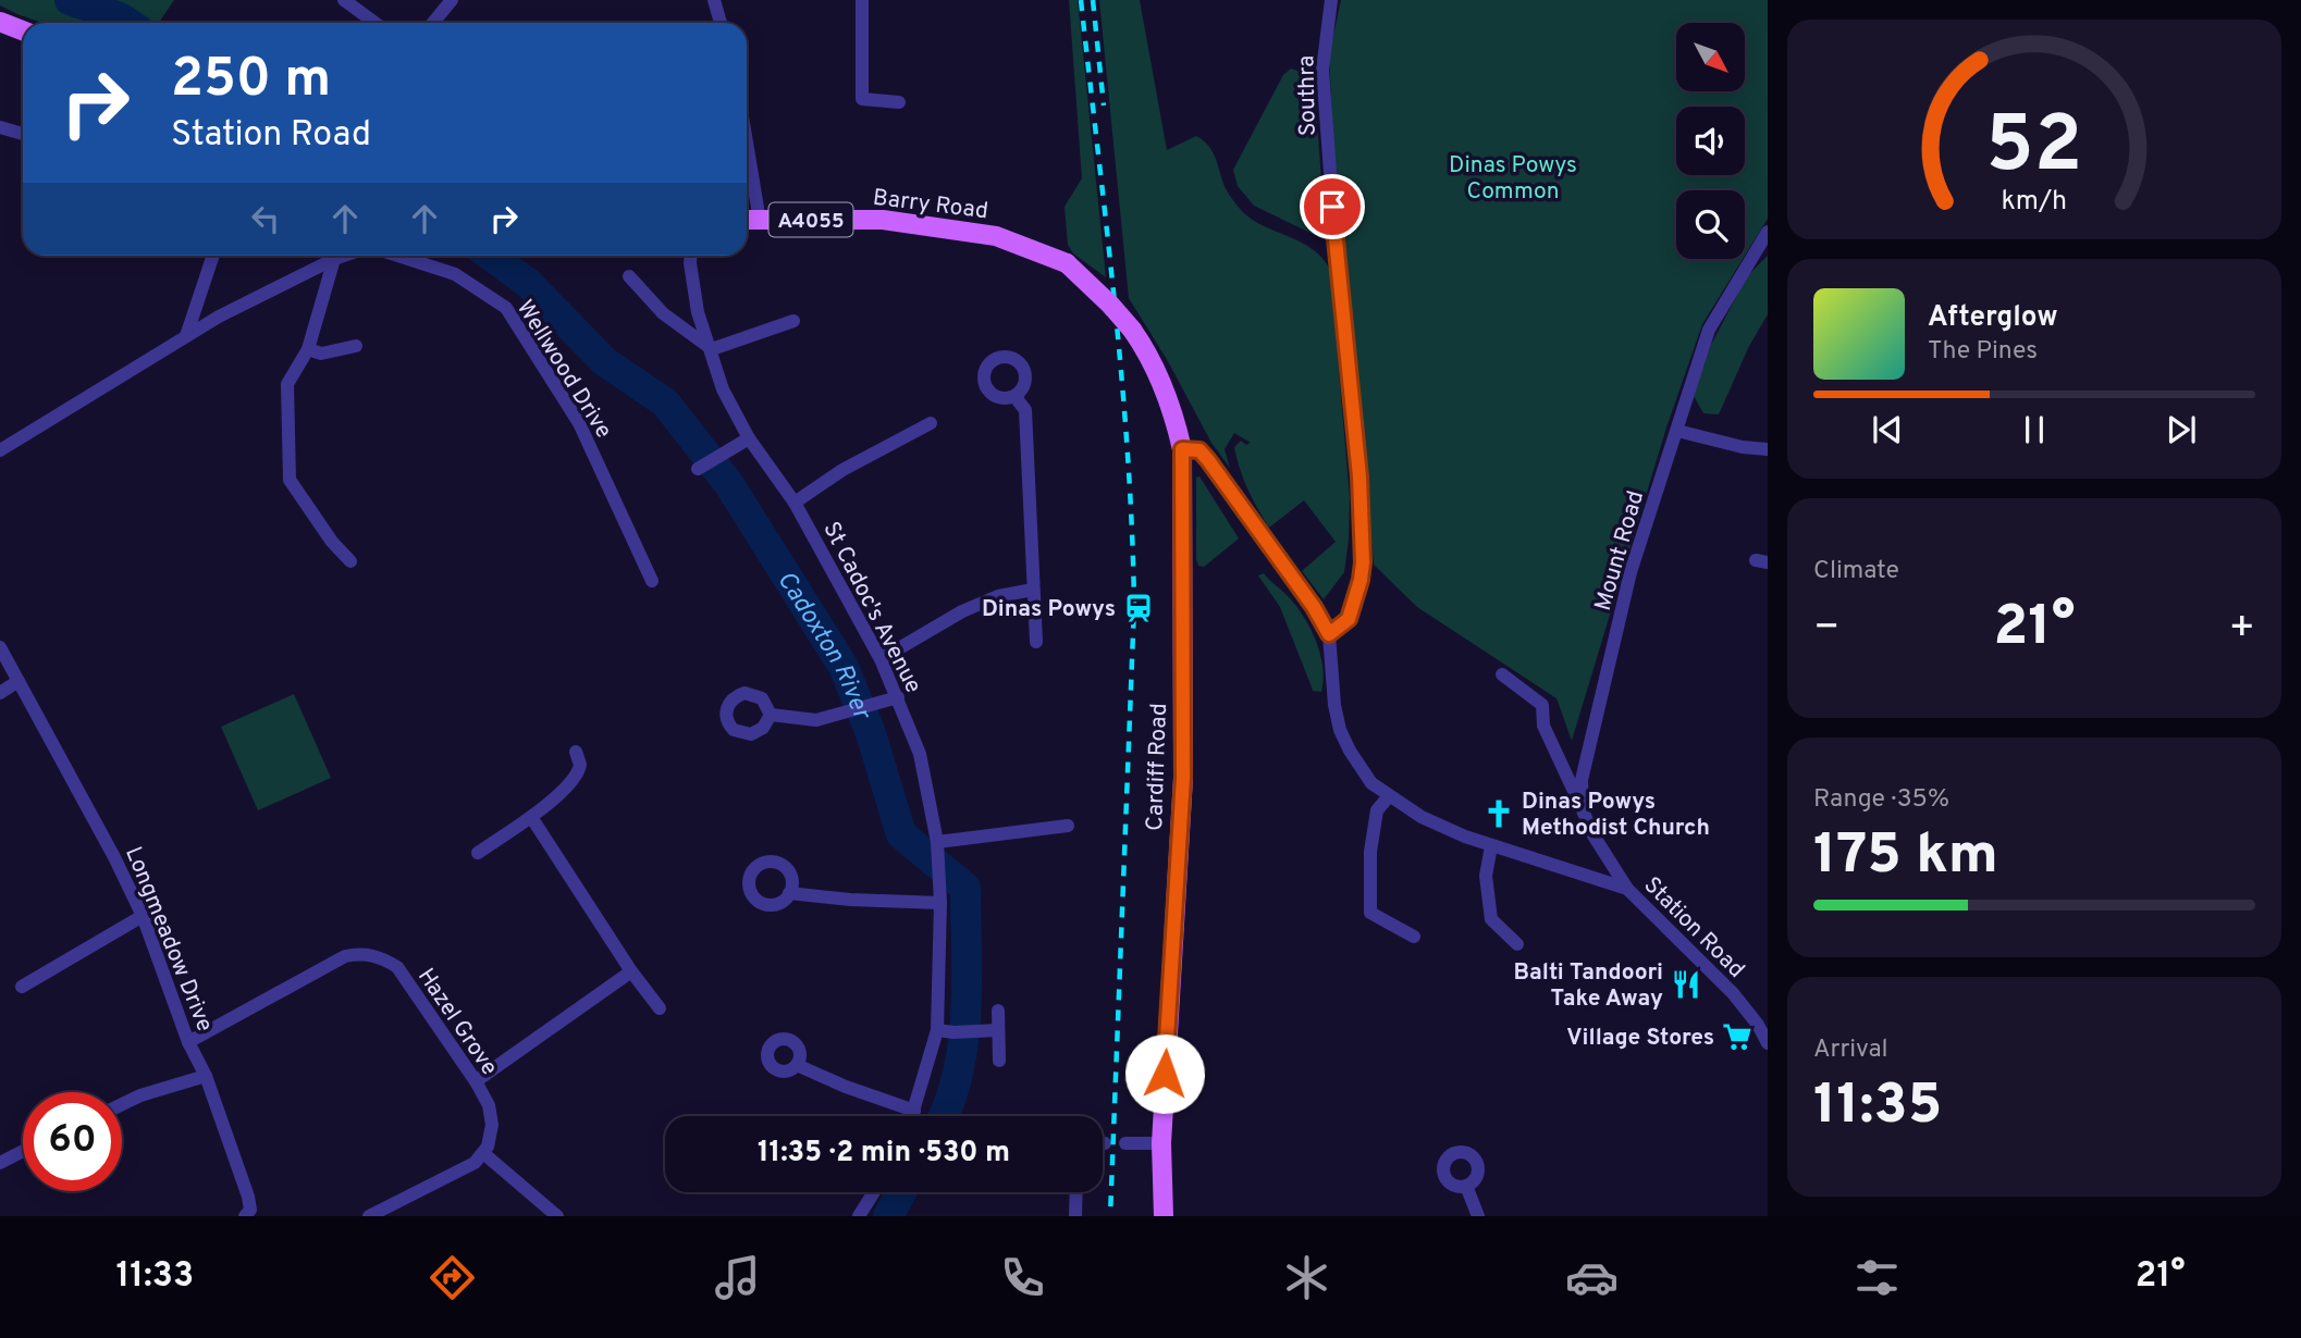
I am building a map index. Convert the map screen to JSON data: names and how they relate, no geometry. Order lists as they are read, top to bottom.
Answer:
{
  "streets": {
    "main road": ["Barry Road", "A4055", "Cardiff Road"],
    "street": [
      "Southra",
      "Wellwood Drive",
      "Mount Road",
      "St Cadoc's Avenue",
      "Station Road",
      "Longmeadow Drive",
      "Hazel Grove"
    ]
  },
  "crossings": [
    ["Southra", "Station Road"],
    ["Barry Road", "Cardiff Road"],
    ["Mount Road", "Station Road"],
    ["Cardiff Road", "Station Road"],
    ["Longmeadow Drive", "Hazel Grove"]
  ],
  "water": ["Cadoxton River"],
  "parks": ["Dinas Powys Common"],
  "places": {
    "station": ["Dinas Powys"],
    "church": ["Dinas Powys Methodist Church"],
    "restaurant": ["Balti Tandoori Take Away"],
    "supermarket": ["Village Stores"]
  },
  "north": "bottom right",
  "page": {
    "turn": ["250 m", "Station Road"],
    "song": ["Afterglow", "The Pines"],
    "tile": [
      "Climate",
      ["Range · 35%", "175 km"],
      ["Arrival", "11:35"]
    ],
    "heat": ["−", "21°", "+"],
    "limit": "60",
    "trip": "11:35 · 2 min · 530 m",
    "tabs": ["11:33", "21°"],
    "gauge": ["52", "km/h"]
  }
}
